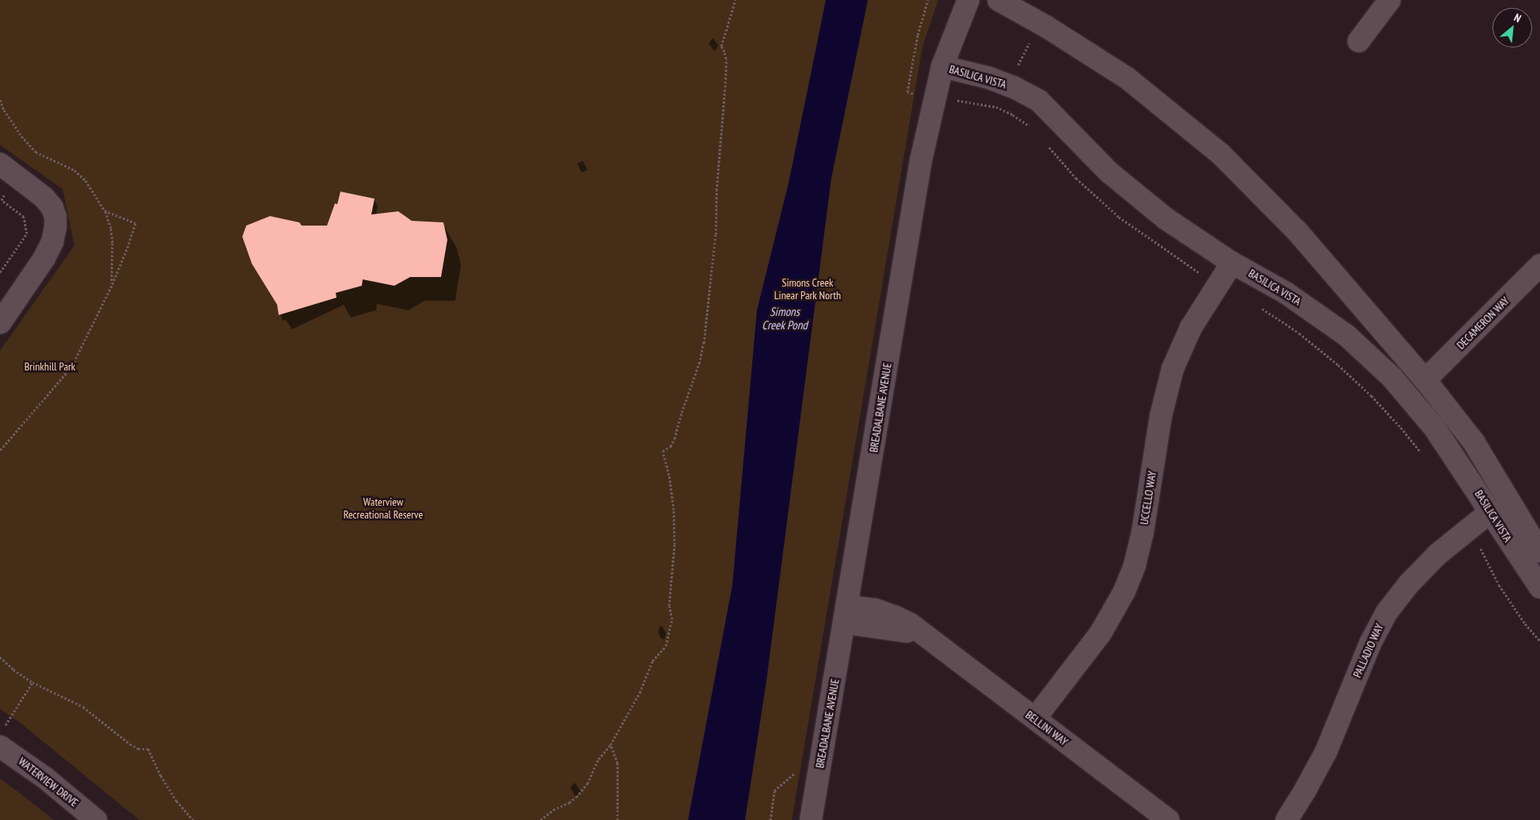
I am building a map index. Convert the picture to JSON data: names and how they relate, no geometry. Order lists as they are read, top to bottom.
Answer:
{
  "streets": {
    "street": [
      "BASILICA VISTA",
      "DECAMERON WAY",
      "BREADALBANE AVENUE",
      "UCCELLO WAY",
      "PALLADIO WAY",
      "BELLINI WAY",
      "WATERVIEW DRIVE"
    ]
  },
  "crossings": [
    ["BASILICA VISTA", "DECAMERON WAY"],
    ["BASILICA VISTA", "BREADALBANE AVENUE"],
    ["BASILICA VISTA", "UCCELLO WAY"],
    ["BASILICA VISTA", "PALLADIO WAY"],
    ["BREADALBANE AVENUE", "BELLINI WAY"],
    ["UCCELLO WAY", "BELLINI WAY"]
  ],
  "water": ["Simons Creek Pond"],
  "parks": ["Simons Creek Linear Park North", "Brinkhill Park", "Waterview Recreational Reserve"],
  "north": "top right"
}
